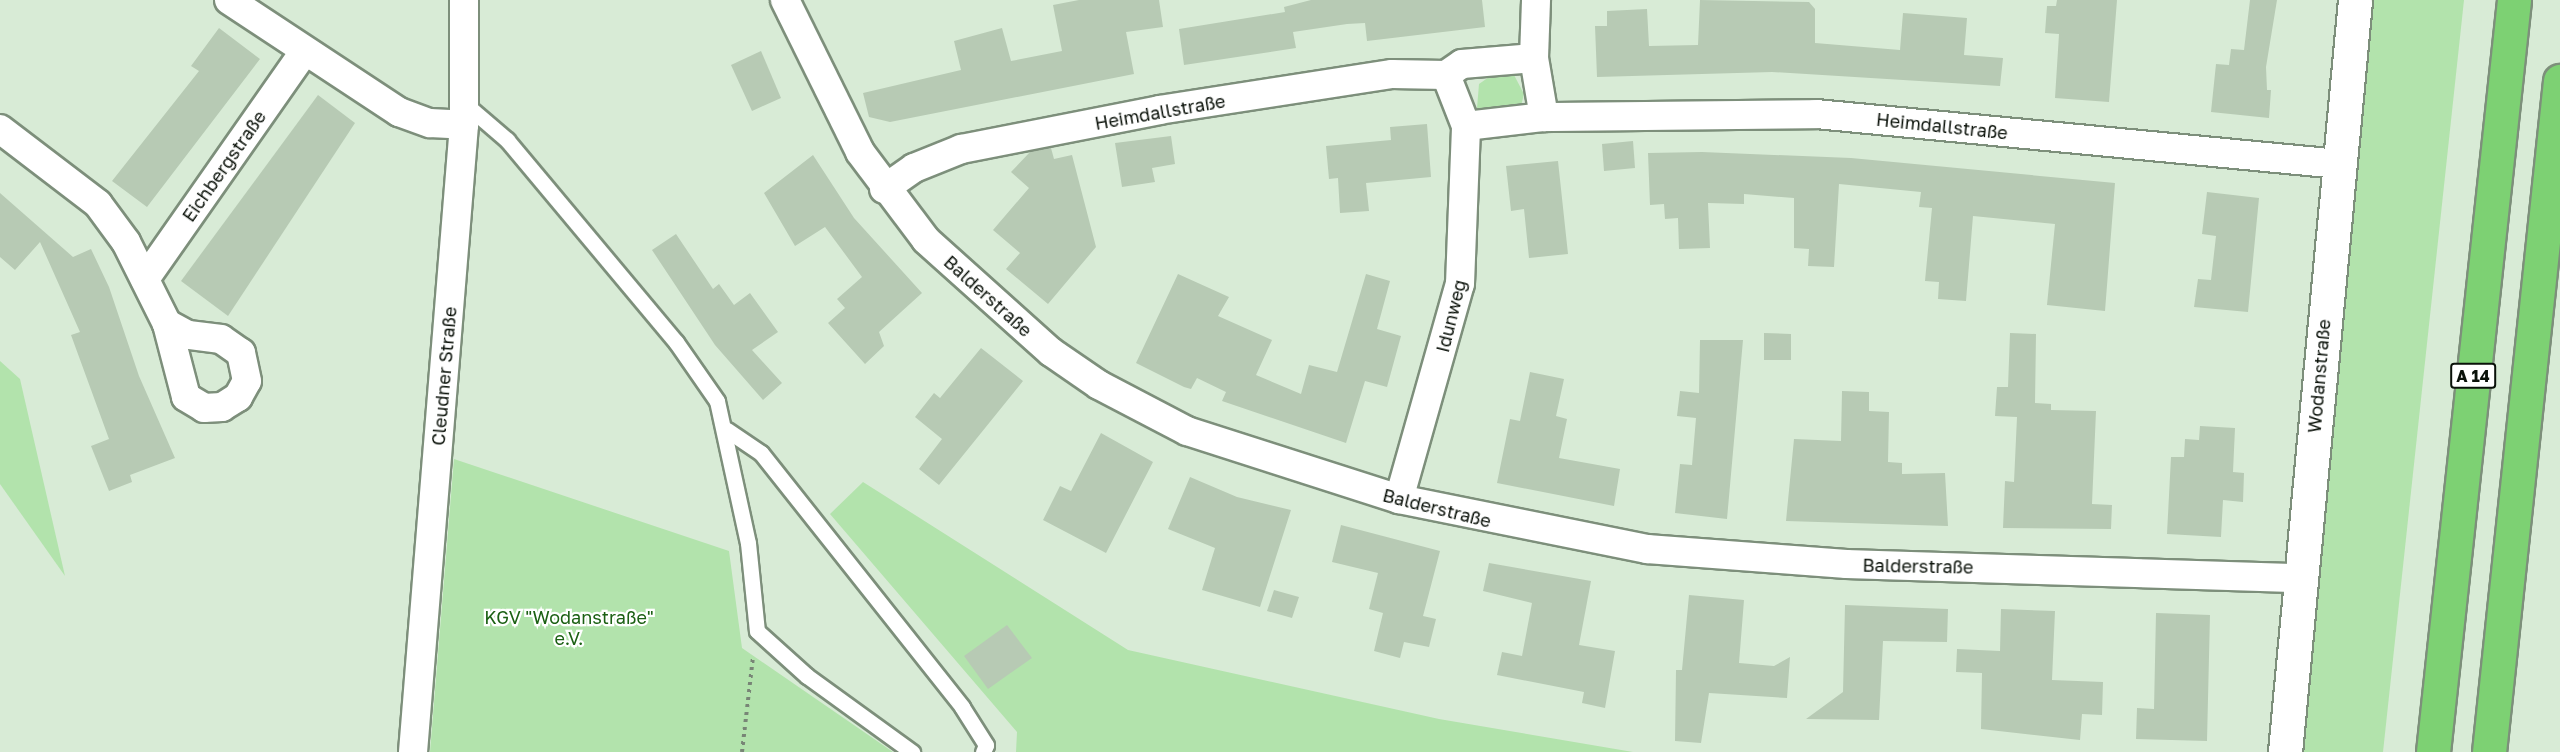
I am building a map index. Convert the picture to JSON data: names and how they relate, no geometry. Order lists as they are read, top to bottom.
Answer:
{
  "streets": {
    "highway": ["A 14"],
    "street": [
      "Heimdallstraße",
      "Eichbergstraße",
      "Balderstraße",
      "Idunweg",
      "Cleudner Straße",
      "Wodanstraße"
    ]
  },
  "crossings": [
    ["Heimdallstraße", "Balderstraße"],
    ["Heimdallstraße", "Idunweg"],
    ["Heimdallstraße", "Wodanstraße"],
    ["Balderstraße", "Idunweg"],
    ["Balderstraße", "Wodanstraße"]
  ],
  "parks": ["KGV \"Wodanstraße\" e.V."]
}
